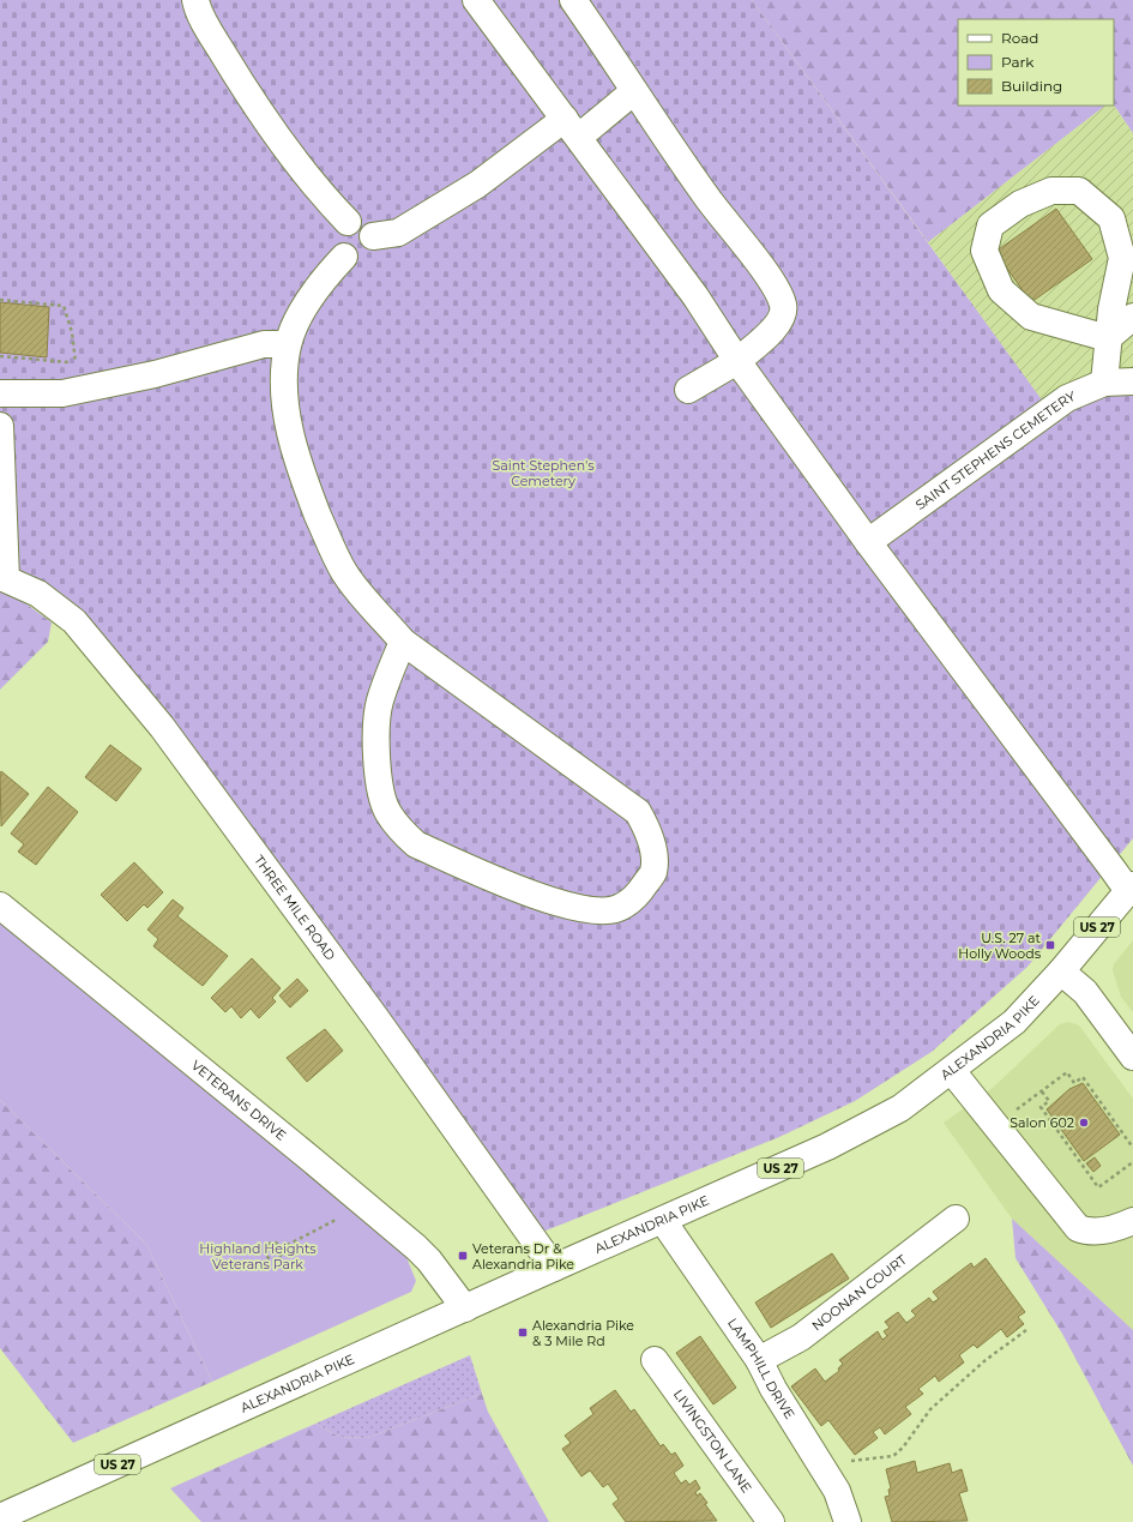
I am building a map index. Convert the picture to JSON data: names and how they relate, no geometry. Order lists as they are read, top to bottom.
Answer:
{
  "streets": {
    "street": [
      "SAINT STEPHENS CEMETERY",
      "THREE MILE ROAD",
      "US 27",
      "ALEXANDRIA PIKE",
      "VETERANS DRIVE",
      "NOONAN COURT",
      "LAMPHILL DRIVE",
      "LIVINGSTON LANE"
    ]
  },
  "crossings": [
    ["THREE MILE ROAD", "ALEXANDRIA PIKE"],
    ["ALEXANDRIA PIKE", "VETERANS DRIVE"],
    ["ALEXANDRIA PIKE", "LAMPHILL DRIVE"],
    ["NOONAN COURT", "LAMPHILL DRIVE"]
  ],
  "parks": ["Saint Stephen’s Cemetery", "Highland Heights Veterans Park"],
  "places": {
    "transit": ["U.S. 27 at Holly Woods", "Veterans Dr & Alexandria Pike", "Alexandria Pike & 3 Mile Rd"],
    "other": ["Salon 602"]
  },
  "legend": ["Road", "Park", "Building"]
}
